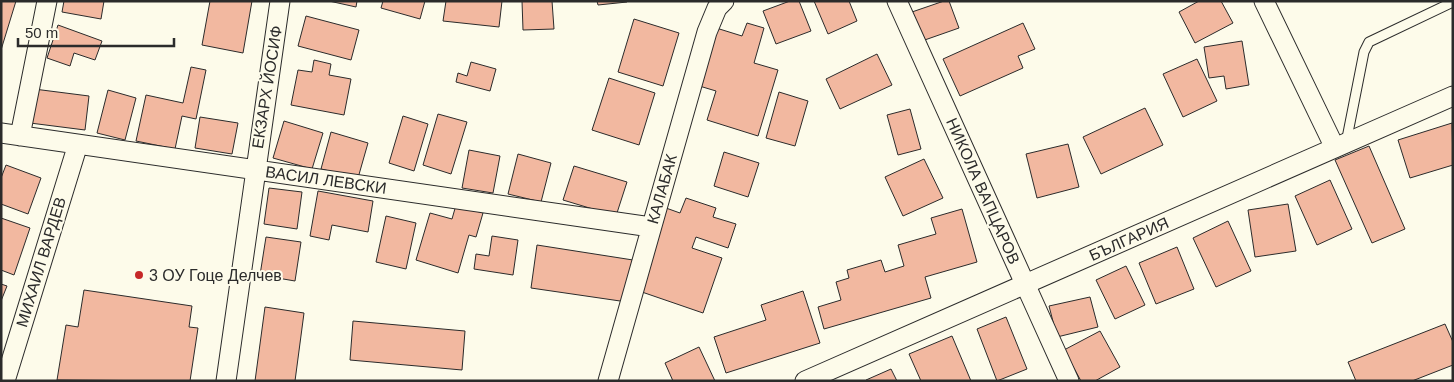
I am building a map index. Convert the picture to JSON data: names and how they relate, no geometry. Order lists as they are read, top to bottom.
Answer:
{
  "streets": {
    "street": [
      "ЕКЗАРХ ЙОСИФ",
      "ВАСИЛ ЛЕВСКИ",
      "КАЛАБАК",
      "НИКОЛА ВАПЦАРОВ",
      "БЪЛГАРИЯ",
      "МИХАИЛ ВАРДЕВ"
    ]
  },
  "crossings": [
    ["ЕКЗАРХ ЙОСИФ", "ВАСИЛ ЛЕВСКИ"],
    ["ВАСИЛ ЛЕВСКИ", "КАЛАБАК"],
    ["ВАСИЛ ЛЕВСКИ", "МИХАИЛ ВАРДЕВ"],
    ["НИКОЛА ВАПЦАРОВ", "БЪЛГАРИЯ"]
  ],
  "places": ["3 ОУ Гоце Делчев"],
  "scale_bar": "50 m"
}
